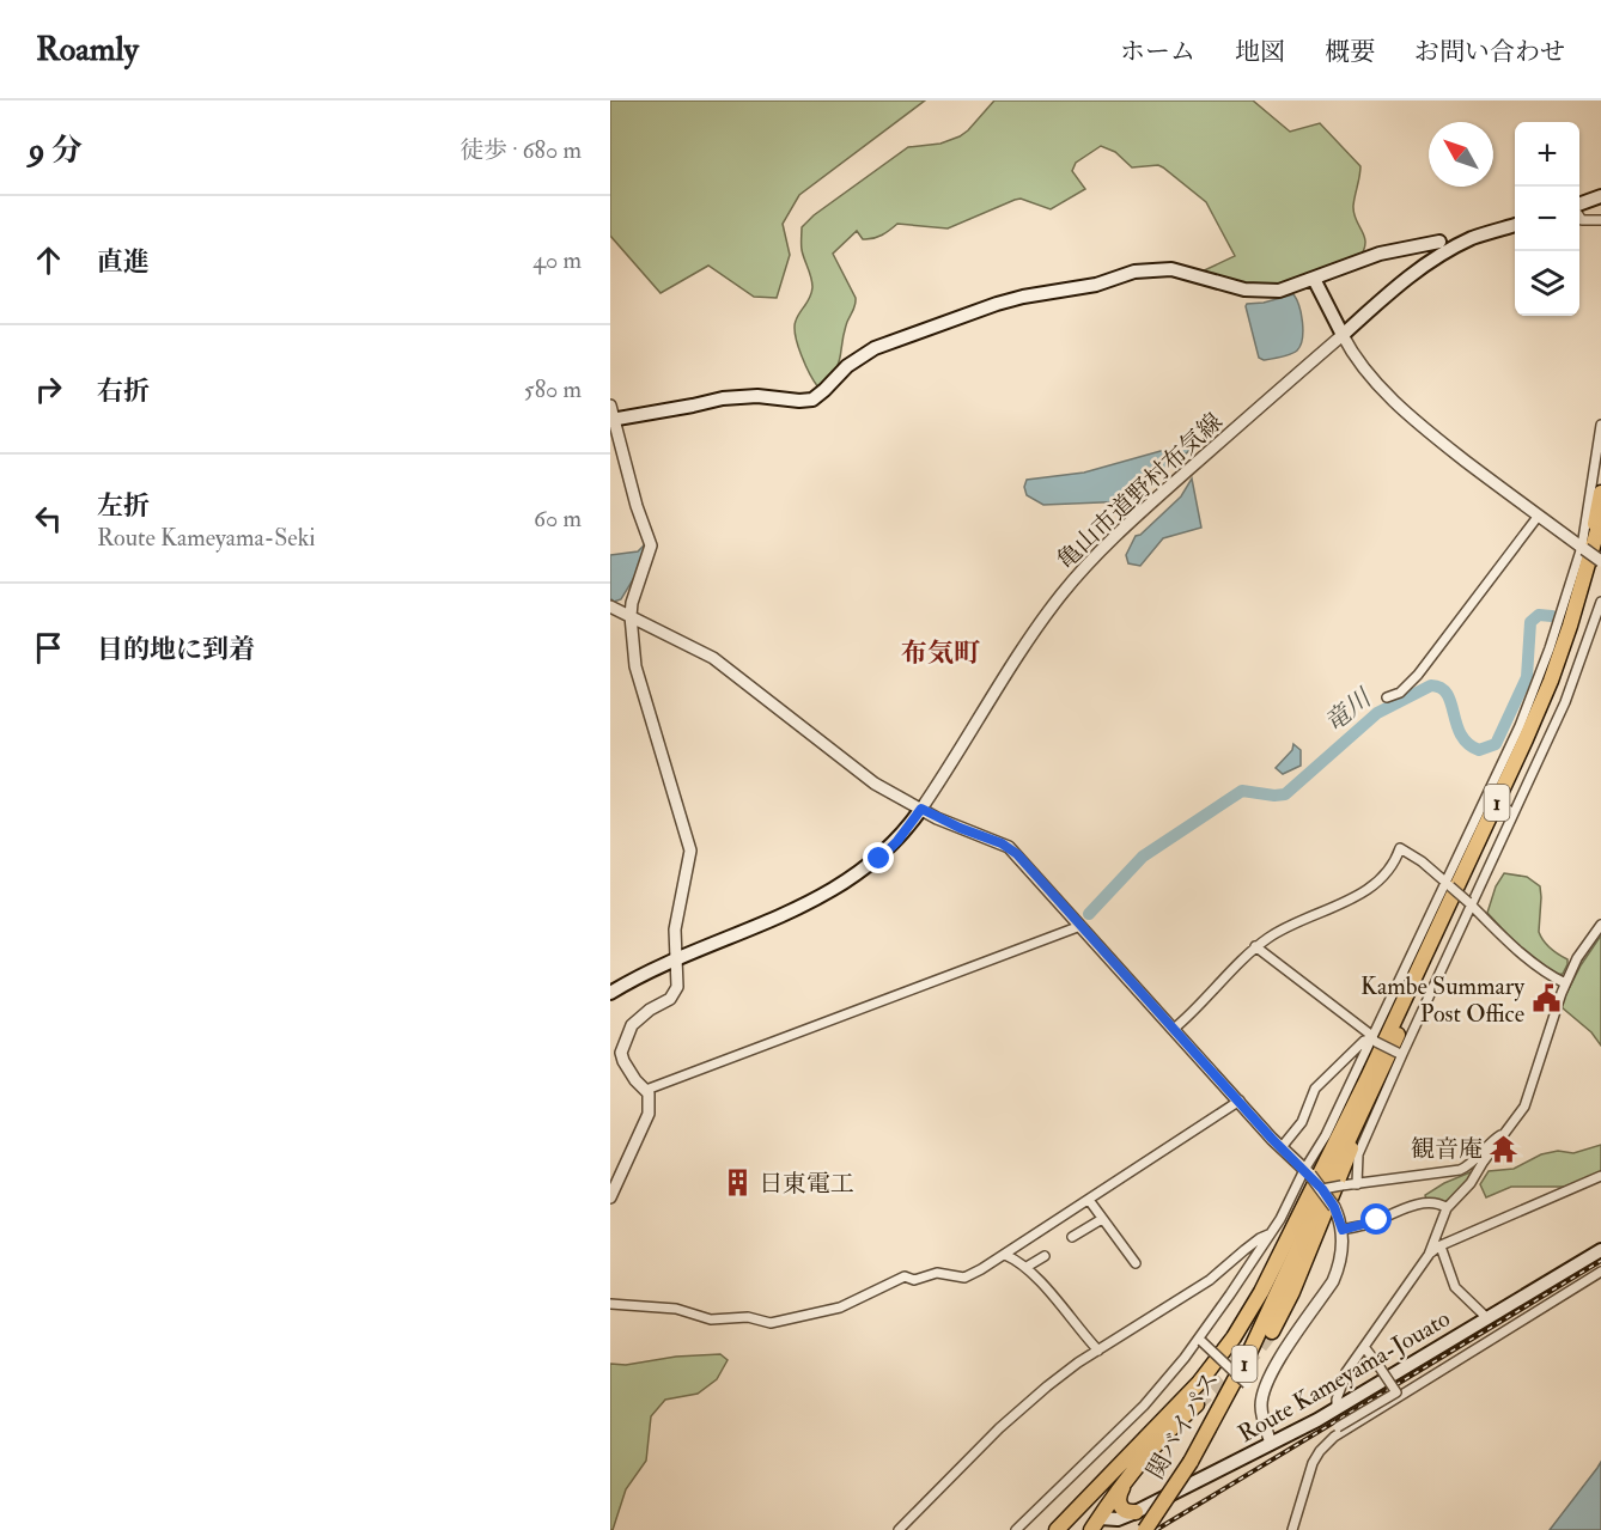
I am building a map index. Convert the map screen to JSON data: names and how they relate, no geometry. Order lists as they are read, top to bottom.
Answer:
{
  "streets": {
    "highway": ["1", "関バイパス"],
    "main road": ["Route Kameyama-Jouato"],
    "street": ["亀山市道野村布気線"]
  },
  "crossings": [
    ["1", "関バイパス"]
  ],
  "districts": ["布気町"],
  "water": ["竜川"],
  "places": {
    "public building": ["Kambe Summary Post Office"],
    "temple": ["観音庵"],
    "building": ["日東電工"]
  },
  "north": "top left",
  "page": {
    "header": "Roamly",
    "nav": [
      "ホーム",
      "地図",
      "概要",
      "お問い合わせ"
    ],
    "heading": ["9 分", "徒歩 · 680 m"],
    "map_buttons": ["+", "−"],
    "list": [
      ["直進", "40 m"],
      ["右折", "580 m"],
      ["左折", "Route Kameyama-Seki", "60 m"],
      "目的地に到着"
    ]
  }
}
